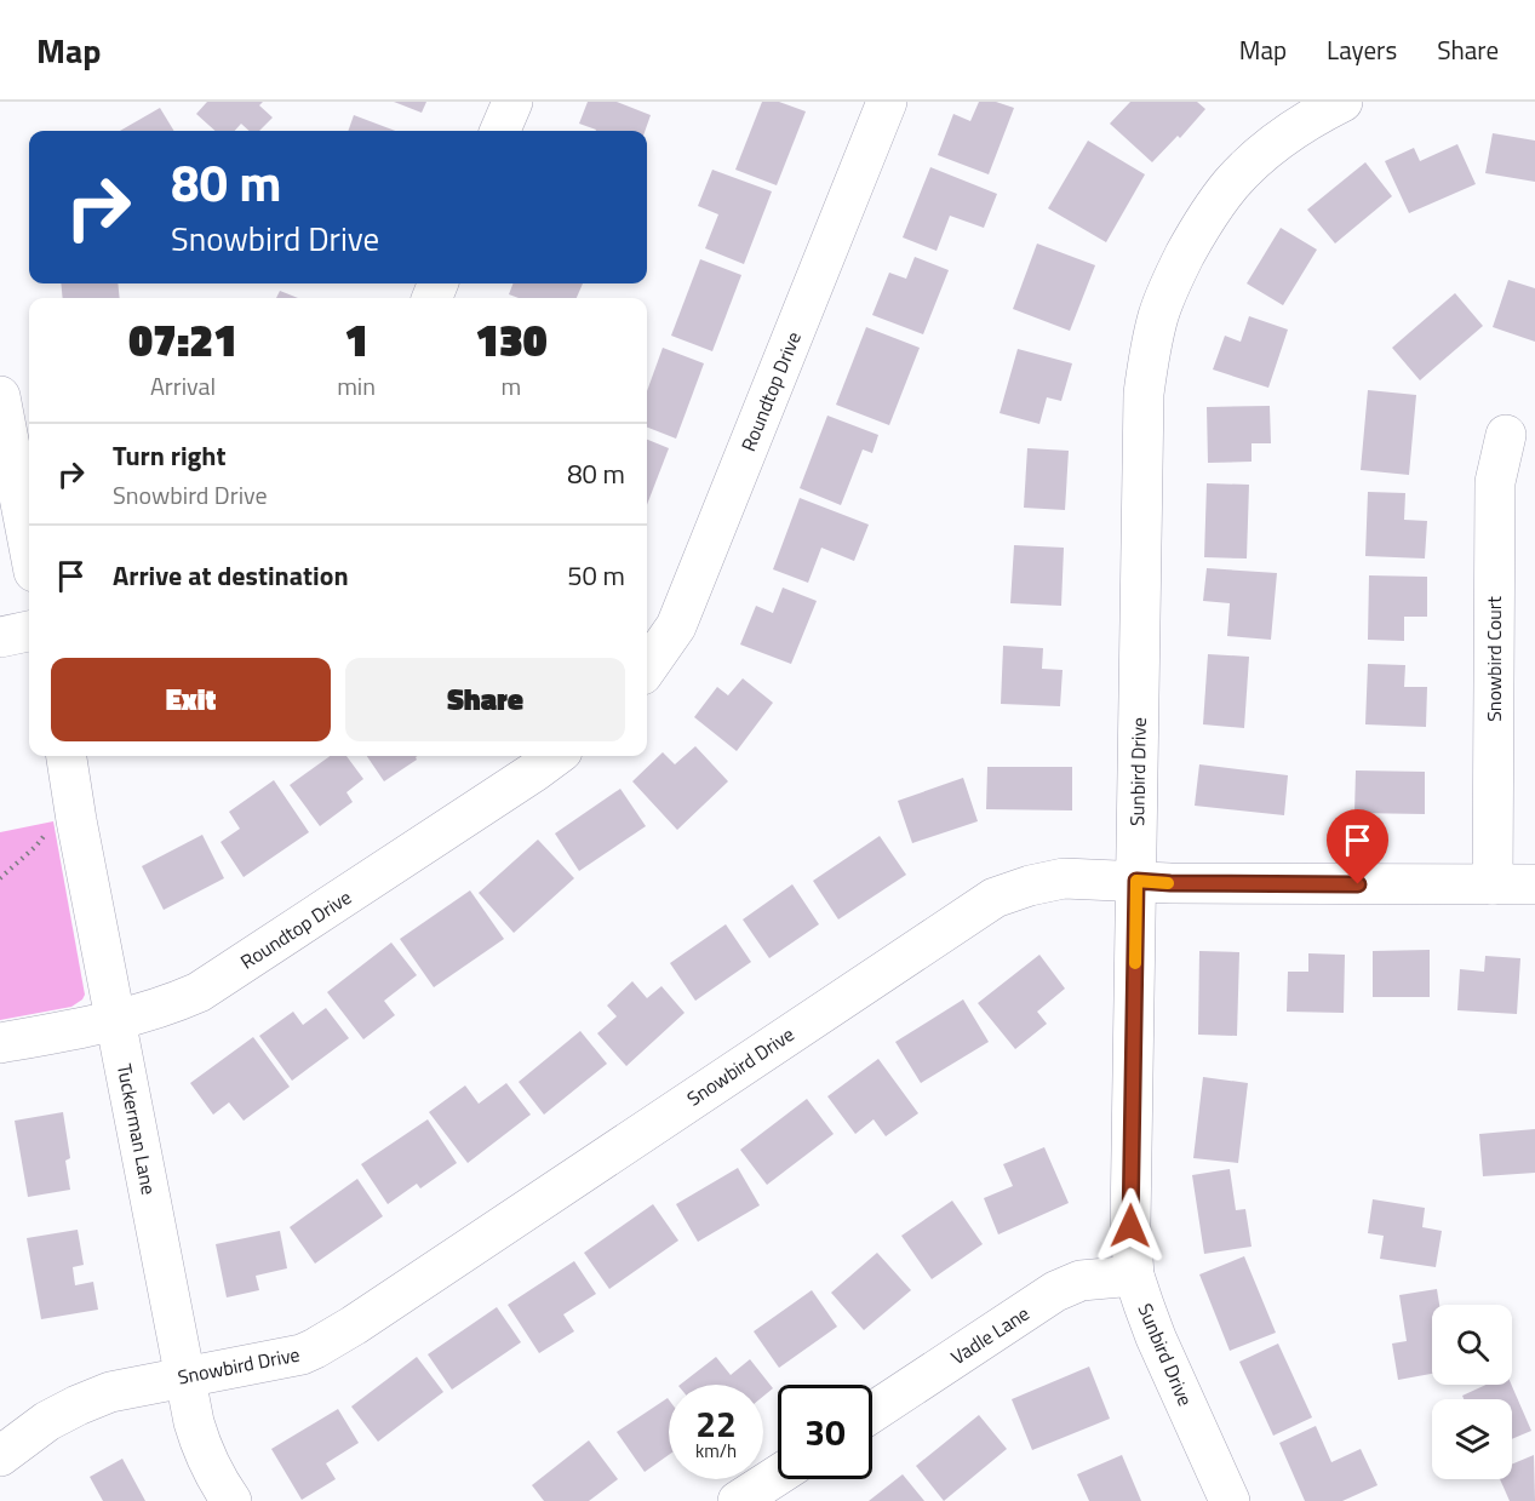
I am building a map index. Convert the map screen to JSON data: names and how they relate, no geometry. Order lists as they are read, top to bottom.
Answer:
{
  "streets": {
    "street": [
      "Roundtop Drive",
      "Snowbird Court",
      "Sunbird Drive",
      "Snowbird Drive",
      "Tuckerman Lane",
      "Vadle Lane"
    ]
  },
  "crossings": [
    ["Roundtop Drive", "Tuckerman Lane"],
    ["Snowbird Court", "Snowbird Drive"],
    ["Sunbird Drive", "Snowbird Drive"],
    ["Sunbird Drive", "Vadle Lane"],
    ["Snowbird Drive", "Tuckerman Lane"]
  ],
  "page": {
    "header": "Map",
    "nav": ["Map", "Layers", "Share"],
    "turn": ["80 m", "Snowbird Drive"],
    "eta": [
      "07:21",
      "Arrival",
      "1",
      "min",
      "130",
      "m"
    ],
    "list": [
      {
        "name": "Turn right",
        "note": "Snowbird Drive",
        "value": "80 m"
      },
      {
        "name": "Arrive at destination",
        "value": "50 m"
      }
    ],
    "buttons": ["Exit", "Share"],
    "speed": "22 km/h",
    "limit": "30"
  }
}
